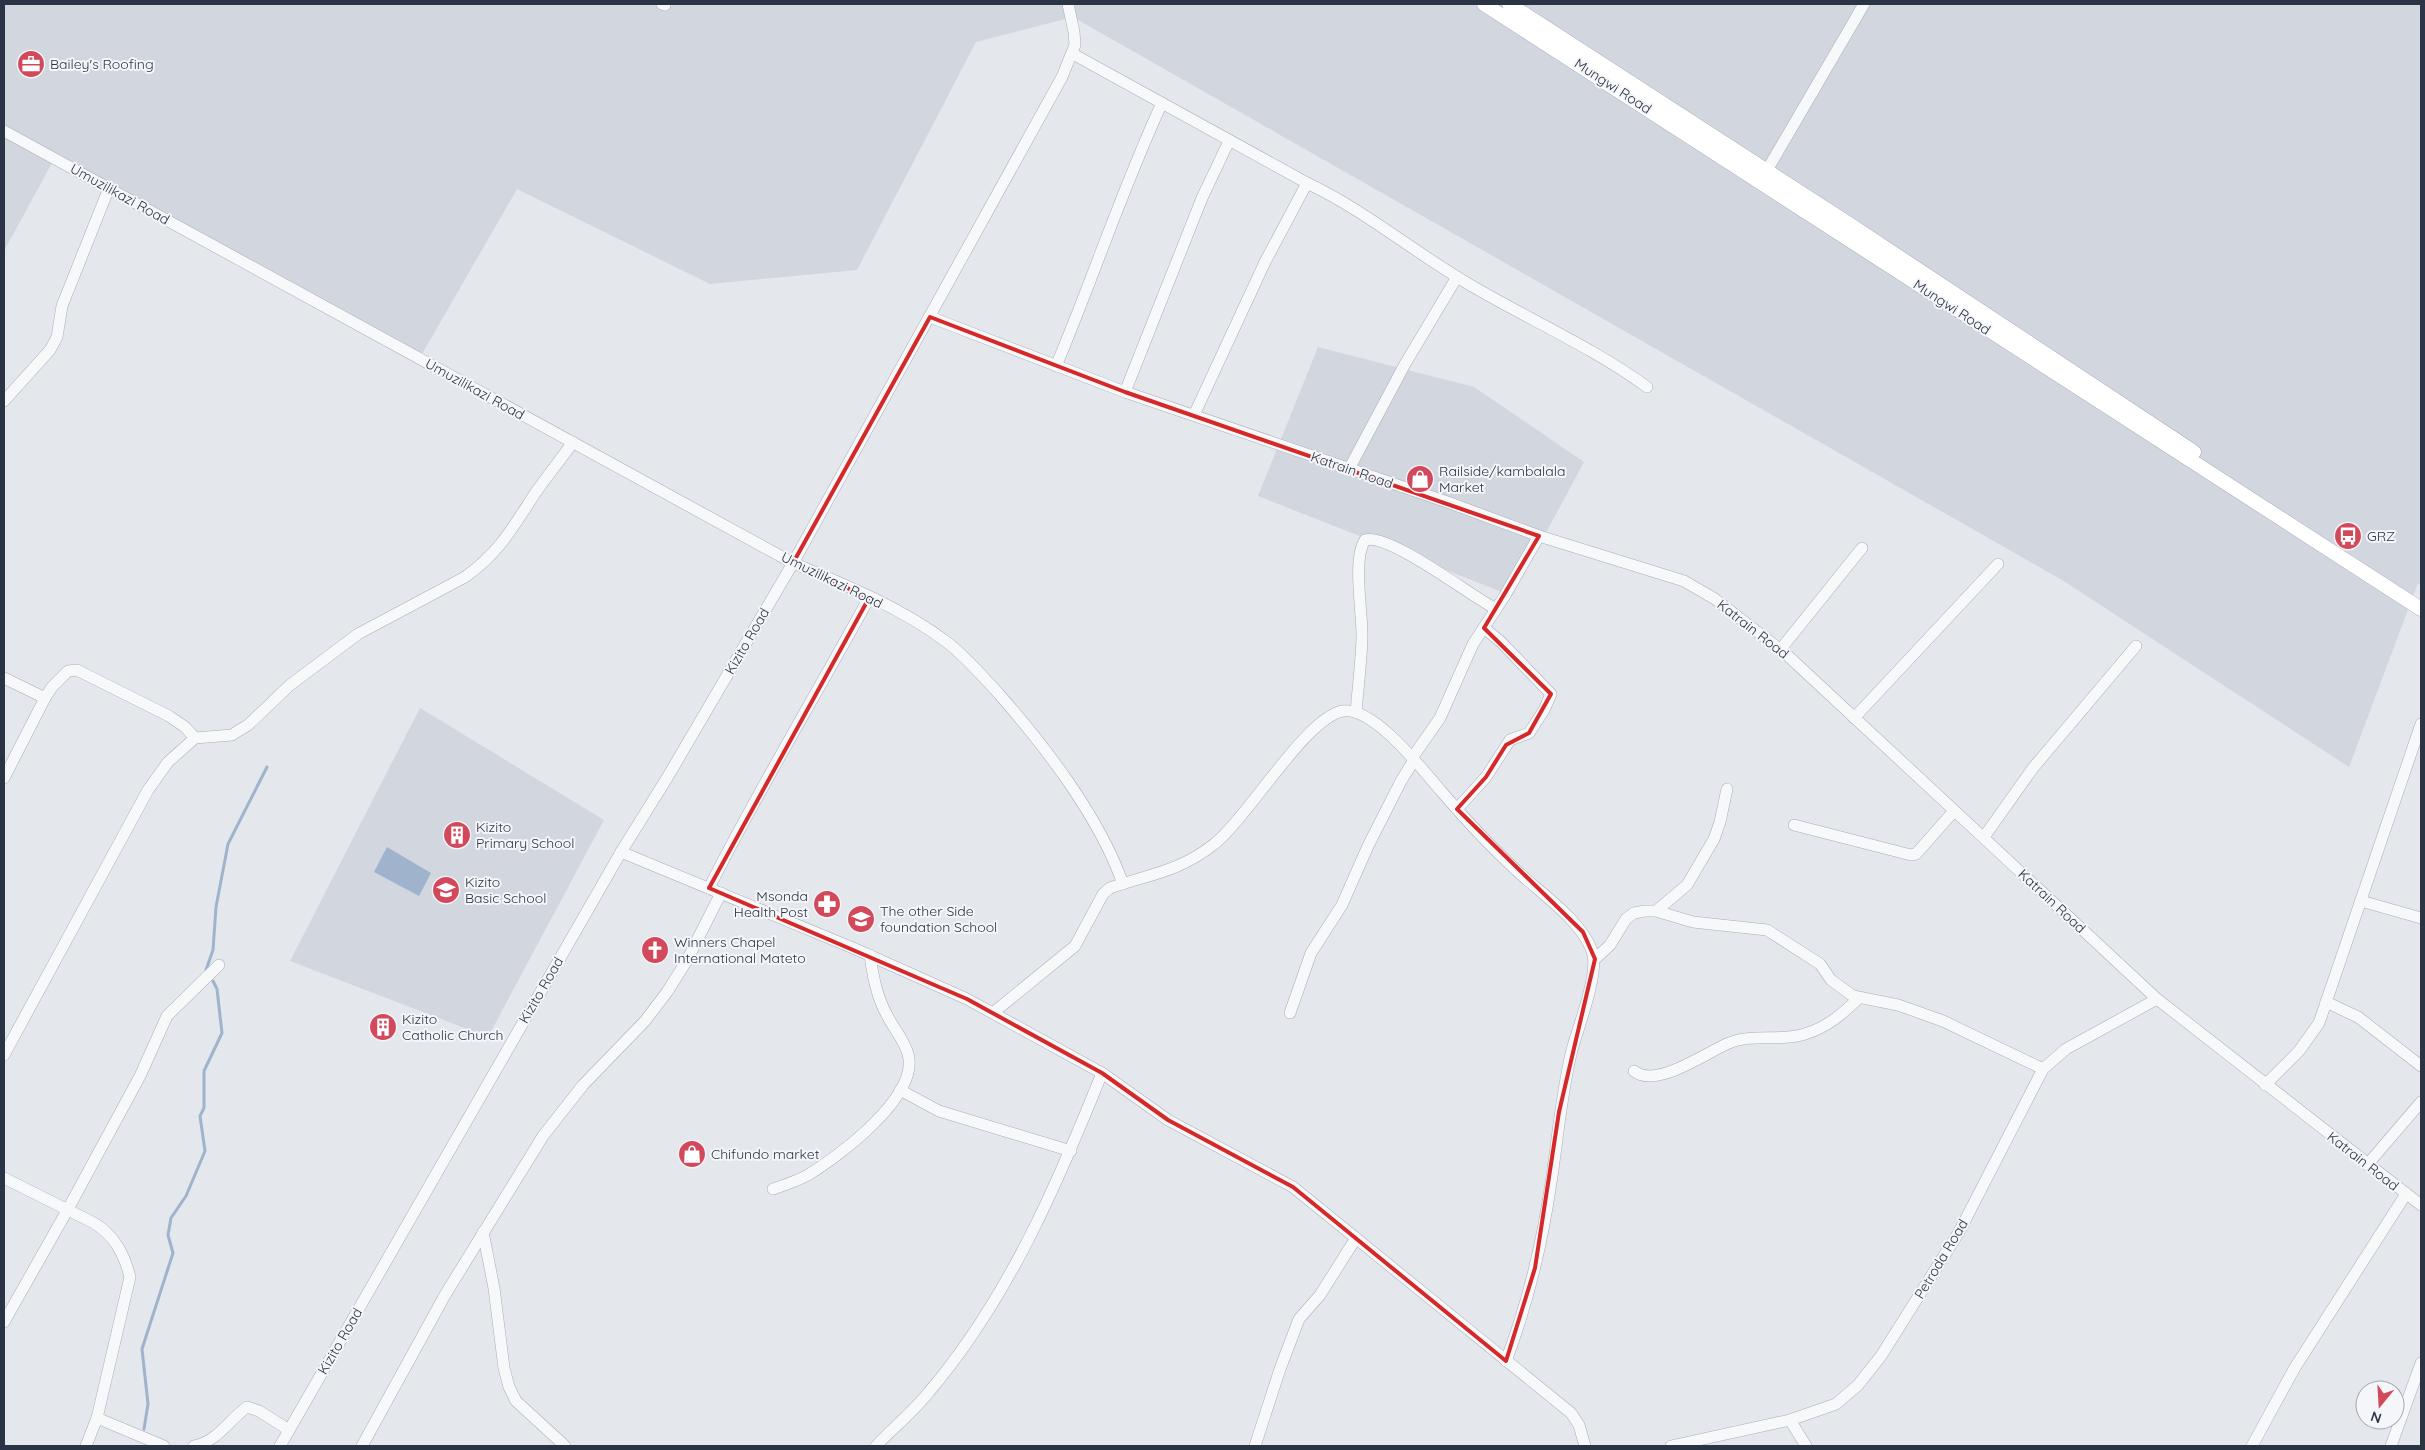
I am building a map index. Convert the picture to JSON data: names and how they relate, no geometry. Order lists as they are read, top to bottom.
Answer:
{
  "streets": {
    "main road": ["Mungwi Road"],
    "street": [
      "Umuzilikazi Road",
      "Katrain Road",
      "Kizito Road",
      "Petroda Road"
    ]
  },
  "crossings": [
    ["Umuzilikazi Road", "Kizito Road"],
    ["Katrain Road", "Kizito Road"],
    ["Katrain Road", "Petroda Road"]
  ],
  "places": {
    "office": ["Bailey's Roofing"],
    "shop": ["Railside/kambalala Market", "Chifundo market"],
    "bus stop": ["GRZ"],
    "building": ["Kizito Primary School", "Kizito Catholic Church"],
    "school or university": ["Kizito Basic School", "The other Side foundation School"],
    "pharmacy": ["Msonda Health Post"],
    "church": ["Winners Chapel International Mateto"]
  },
  "north": "bottom"
}
